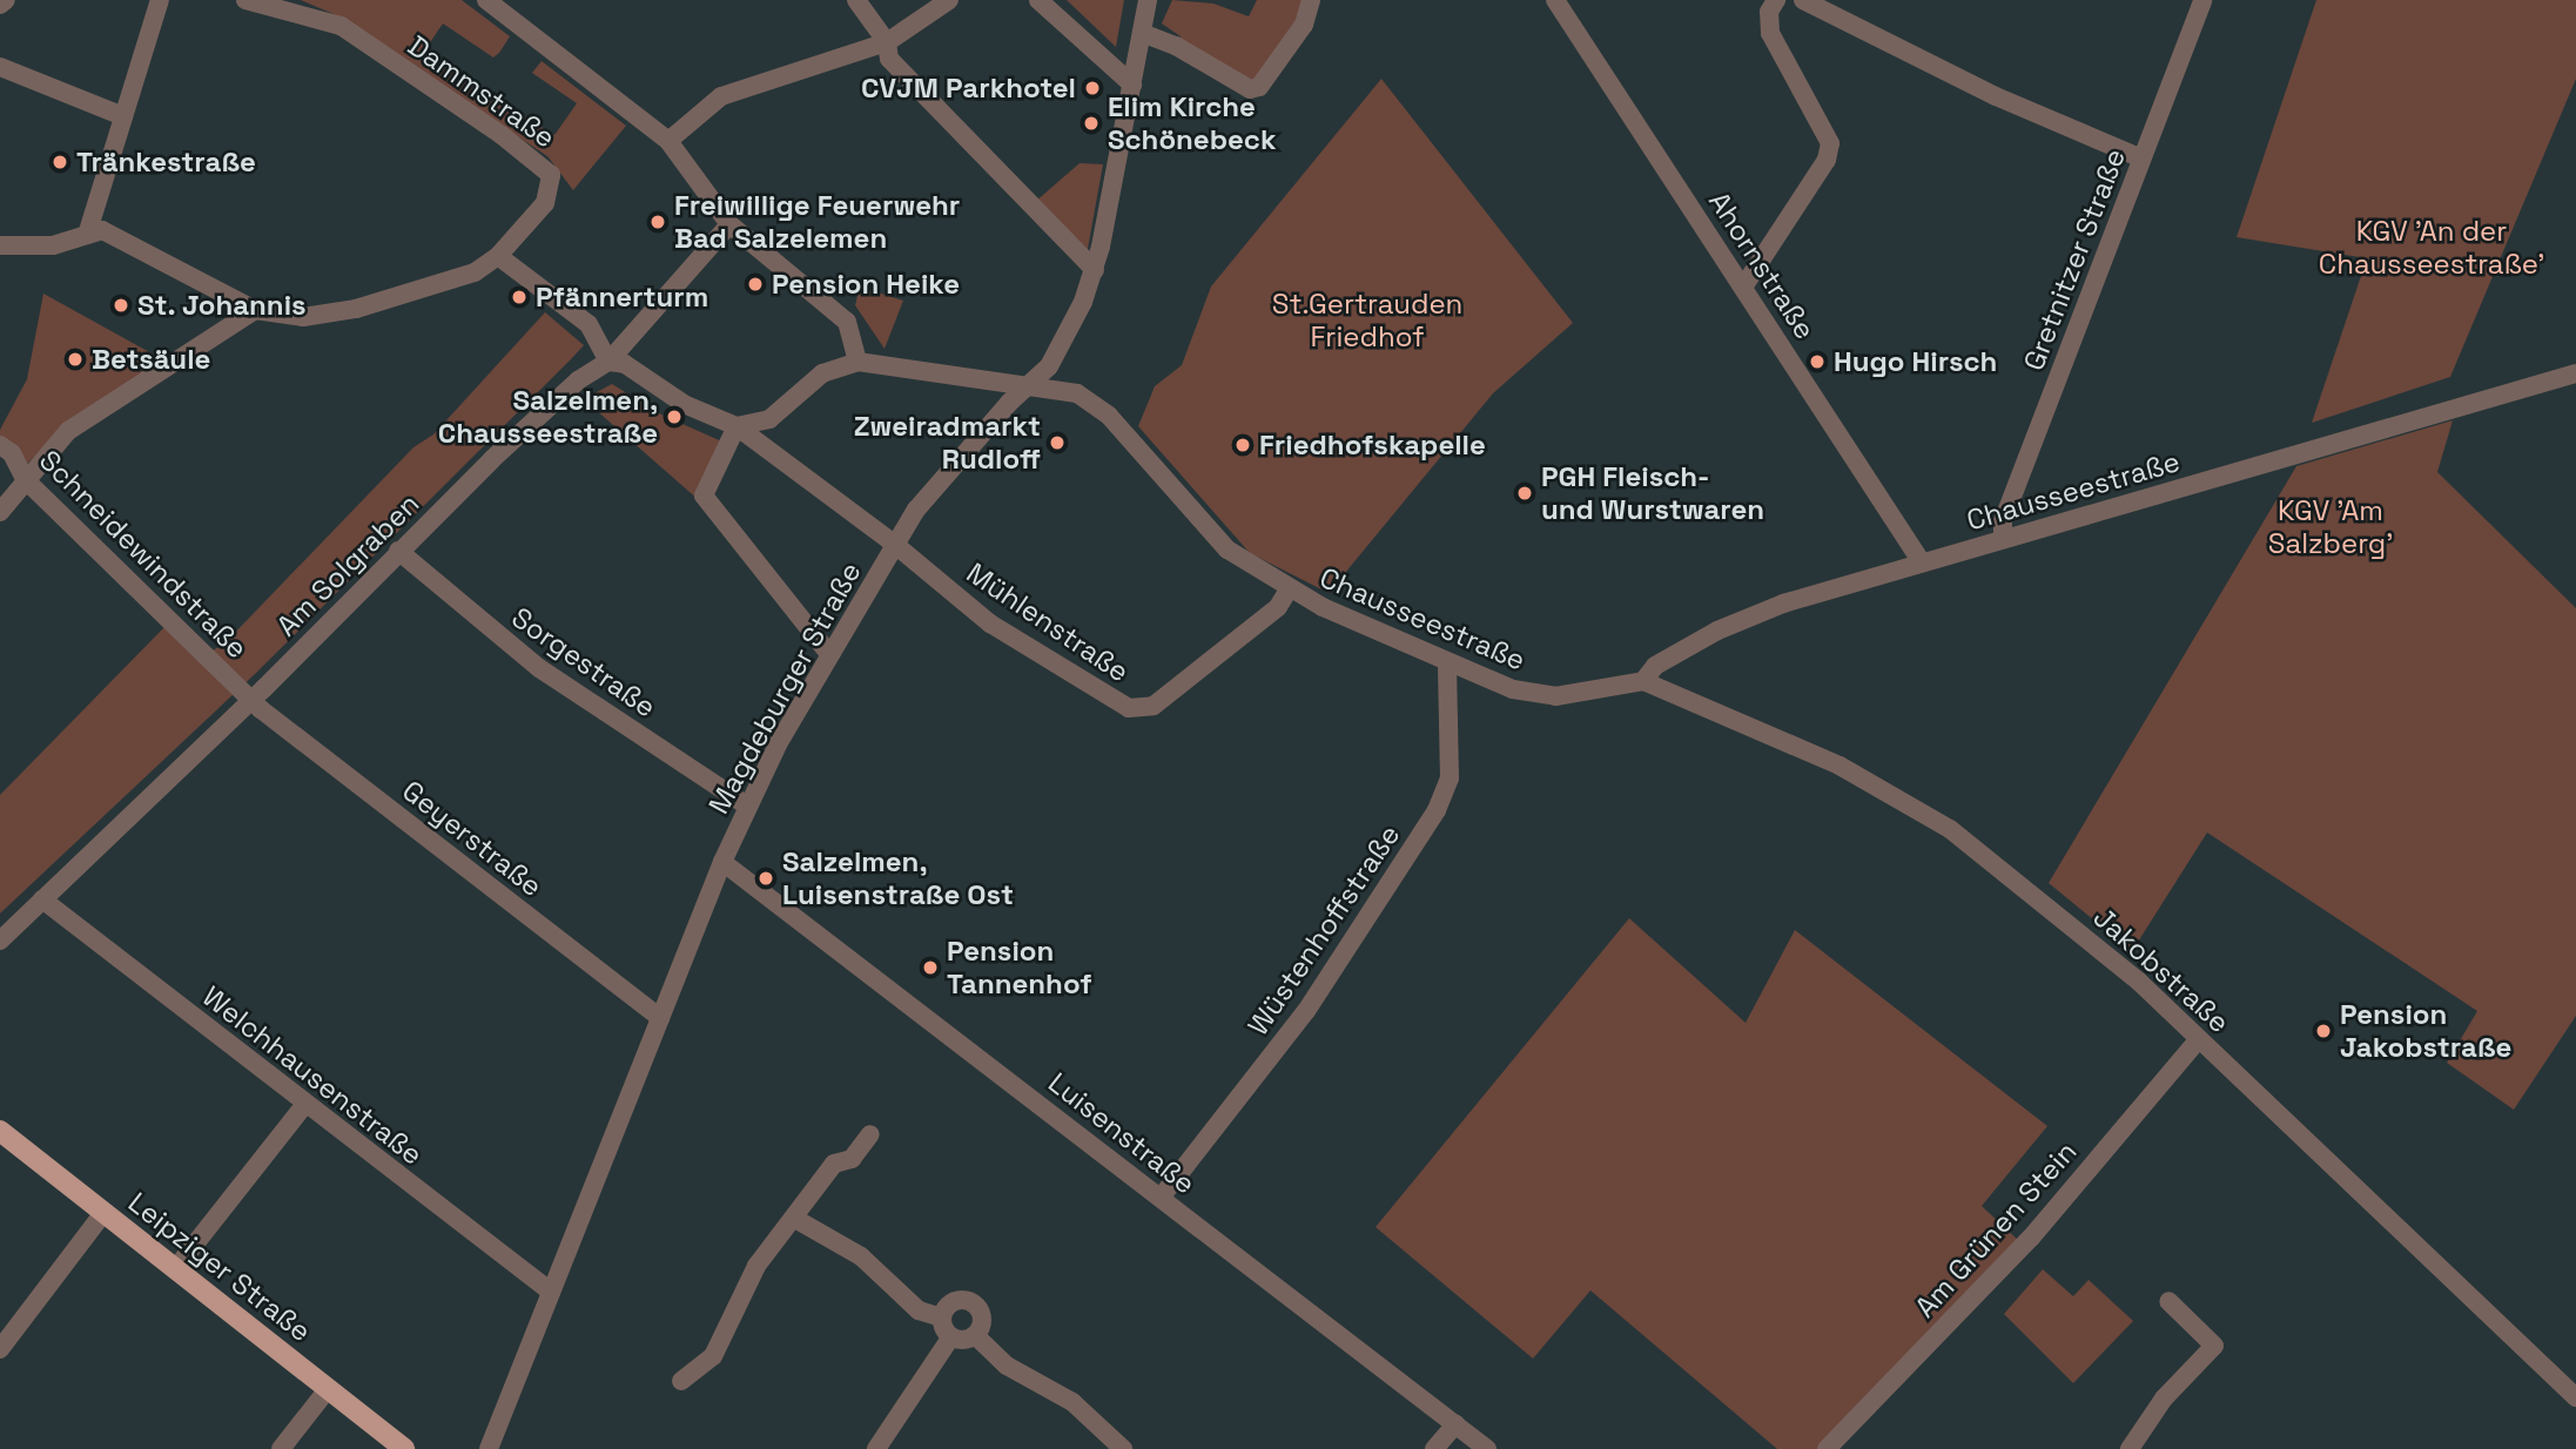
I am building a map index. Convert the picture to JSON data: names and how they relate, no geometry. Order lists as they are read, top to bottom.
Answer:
{
  "streets": {
    "main road": ["Leipziger Straße"],
    "street": [
      "Dammstraße",
      "Gretnitzer Straße",
      "Ahornstraße",
      "Chausseestraße",
      "Schneidewindstraße",
      "Am Solgraben",
      "Mühlenstraße",
      "Sorgestraße",
      "Magdeburger Straße",
      "Geyerstraße",
      "Wüstenhoffstraße",
      "Jakobstraße",
      "Welchhausenstraße",
      "Luisenstraße",
      "Am Grünen Stein"
    ]
  },
  "crossings": [
    ["Gretnitzer Straße", "Chausseestraße"],
    ["Ahornstraße", "Chausseestraße"],
    ["Chausseestraße", "Mühlenstraße"],
    ["Chausseestraße", "Magdeburger Straße"],
    ["Chausseestraße", "Wüstenhoffstraße"],
    ["Chausseestraße", "Jakobstraße"],
    ["Schneidewindstraße", "Am Solgraben"],
    ["Schneidewindstraße", "Geyerstraße"],
    ["Am Solgraben", "Sorgestraße"],
    ["Am Solgraben", "Geyerstraße"],
    ["Am Solgraben", "Welchhausenstraße"],
    ["Mühlenstraße", "Magdeburger Straße"],
    ["Sorgestraße", "Magdeburger Straße"],
    ["Magdeburger Straße", "Geyerstraße"],
    ["Magdeburger Straße", "Welchhausenstraße"],
    ["Magdeburger Straße", "Luisenstraße"],
    ["Wüstenhoffstraße", "Luisenstraße"],
    ["Jakobstraße", "Am Grünen Stein"]
  ],
  "parks": ["KGV 'An der Chausseestraße'", "St.Gertrauden Friedhof", "KGV 'Am Salzberg'"],
  "places": [
    "CVJM Parkhotel",
    "Elim Kirche Schönebeck",
    "Tränkestraße",
    "Freiwillige Feuerwehr Bad Salzelemen",
    "Pension Heike",
    "Pfännerturm",
    "St. Johannis",
    "Betsäule",
    "Hugo Hirsch",
    "Salzelmen, Chausseestraße",
    "Zweiradmarkt Rudloff",
    "Friedhofskapelle",
    "PGH Fleisch- und Wurstwaren",
    "Salzelmen, Luisenstraße Ost",
    "Pension Tannenhof",
    "Pension Jakobstraße"
  ]
}
